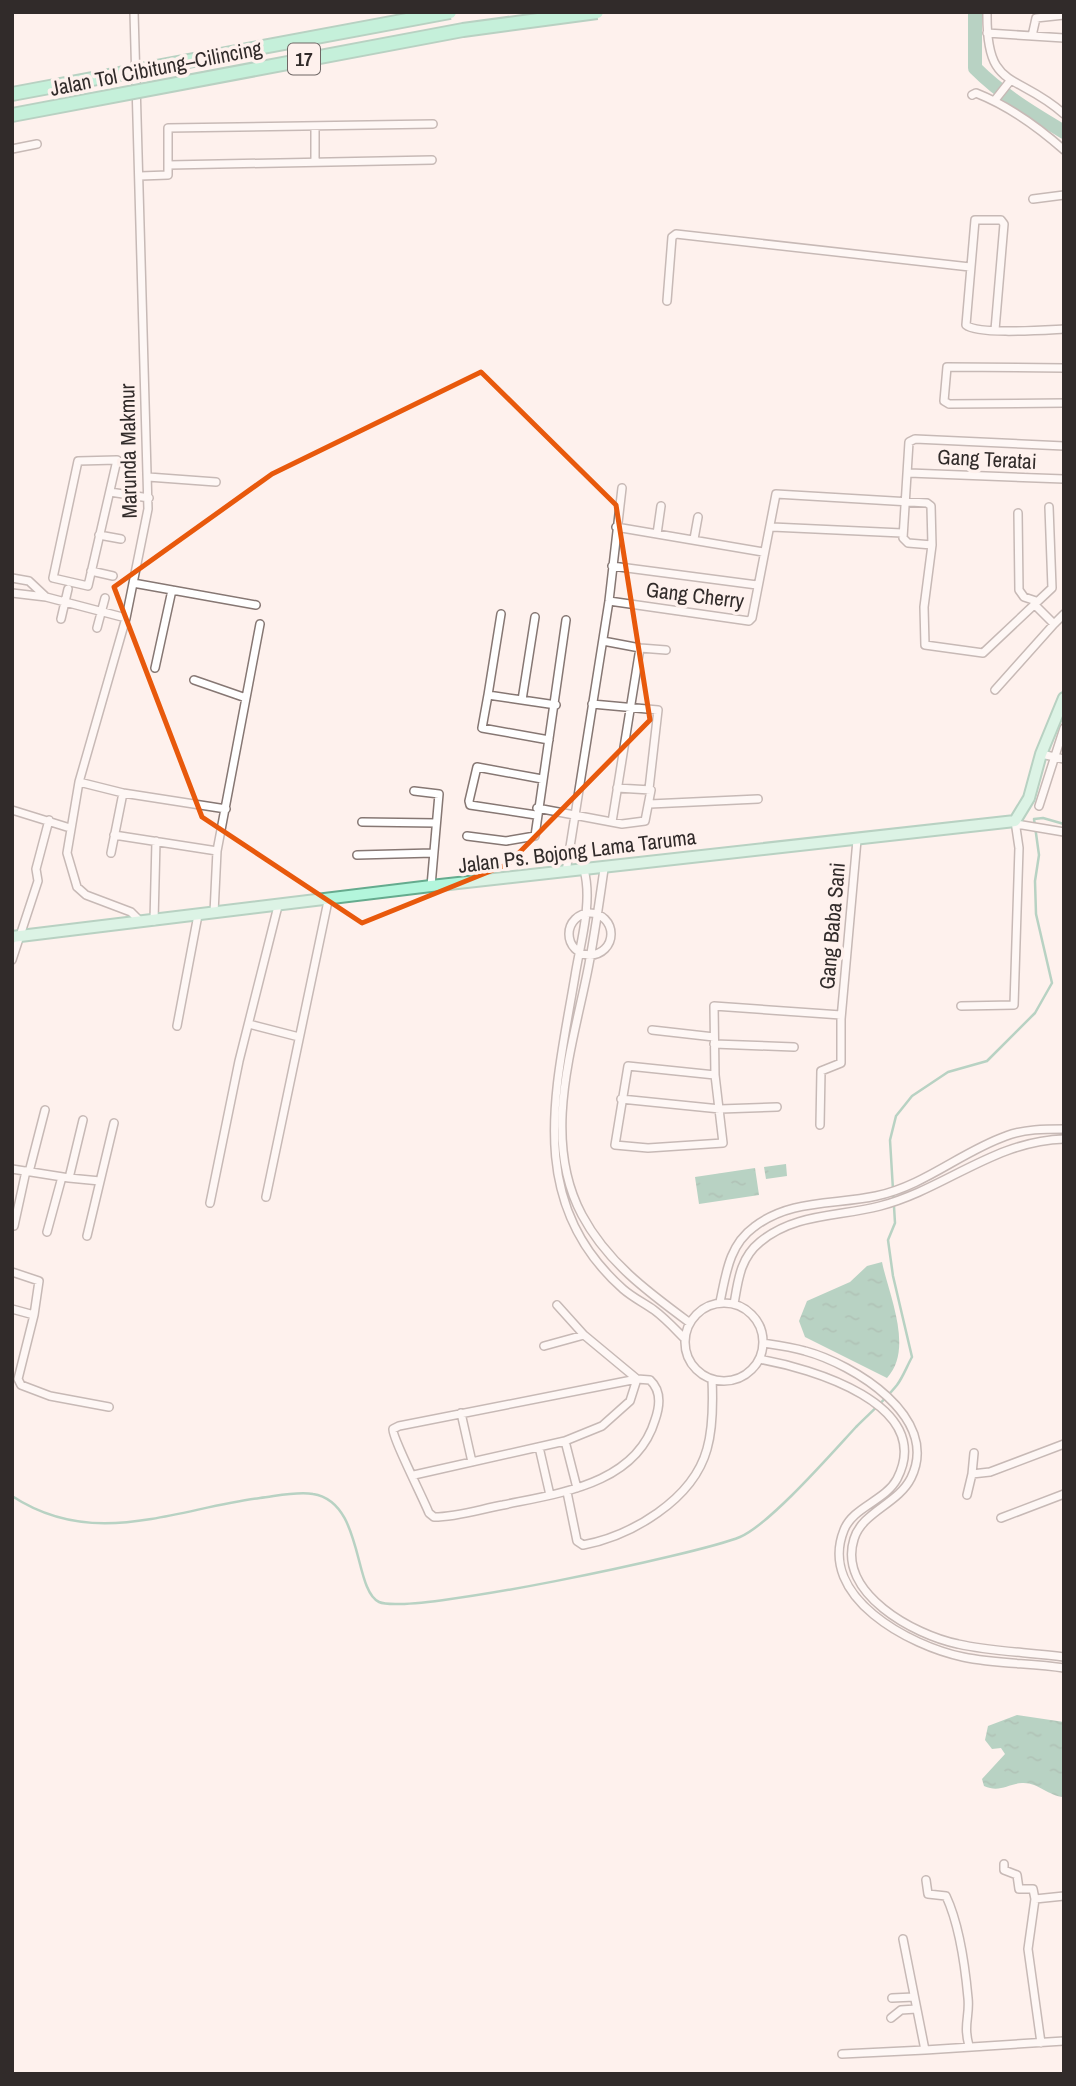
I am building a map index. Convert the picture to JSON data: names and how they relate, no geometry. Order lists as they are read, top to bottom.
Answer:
{
  "streets": {
    "highway": ["17", "Jalan Tol Cibitung–Cilincing"],
    "main road": ["Jalan Ps. Bojong Lama Taruma"],
    "street": [
      "Marunda Makmur",
      "Gang Teratai",
      "Gang Cherry",
      "Gang Baba Sani"
    ]
  },
  "crossings": [
    ["Marunda Makmur", "Jalan Ps. Bojong Lama Taruma"],
    ["Jalan Ps. Bojong Lama Taruma", "Gang Baba Sani"]
  ]
}
